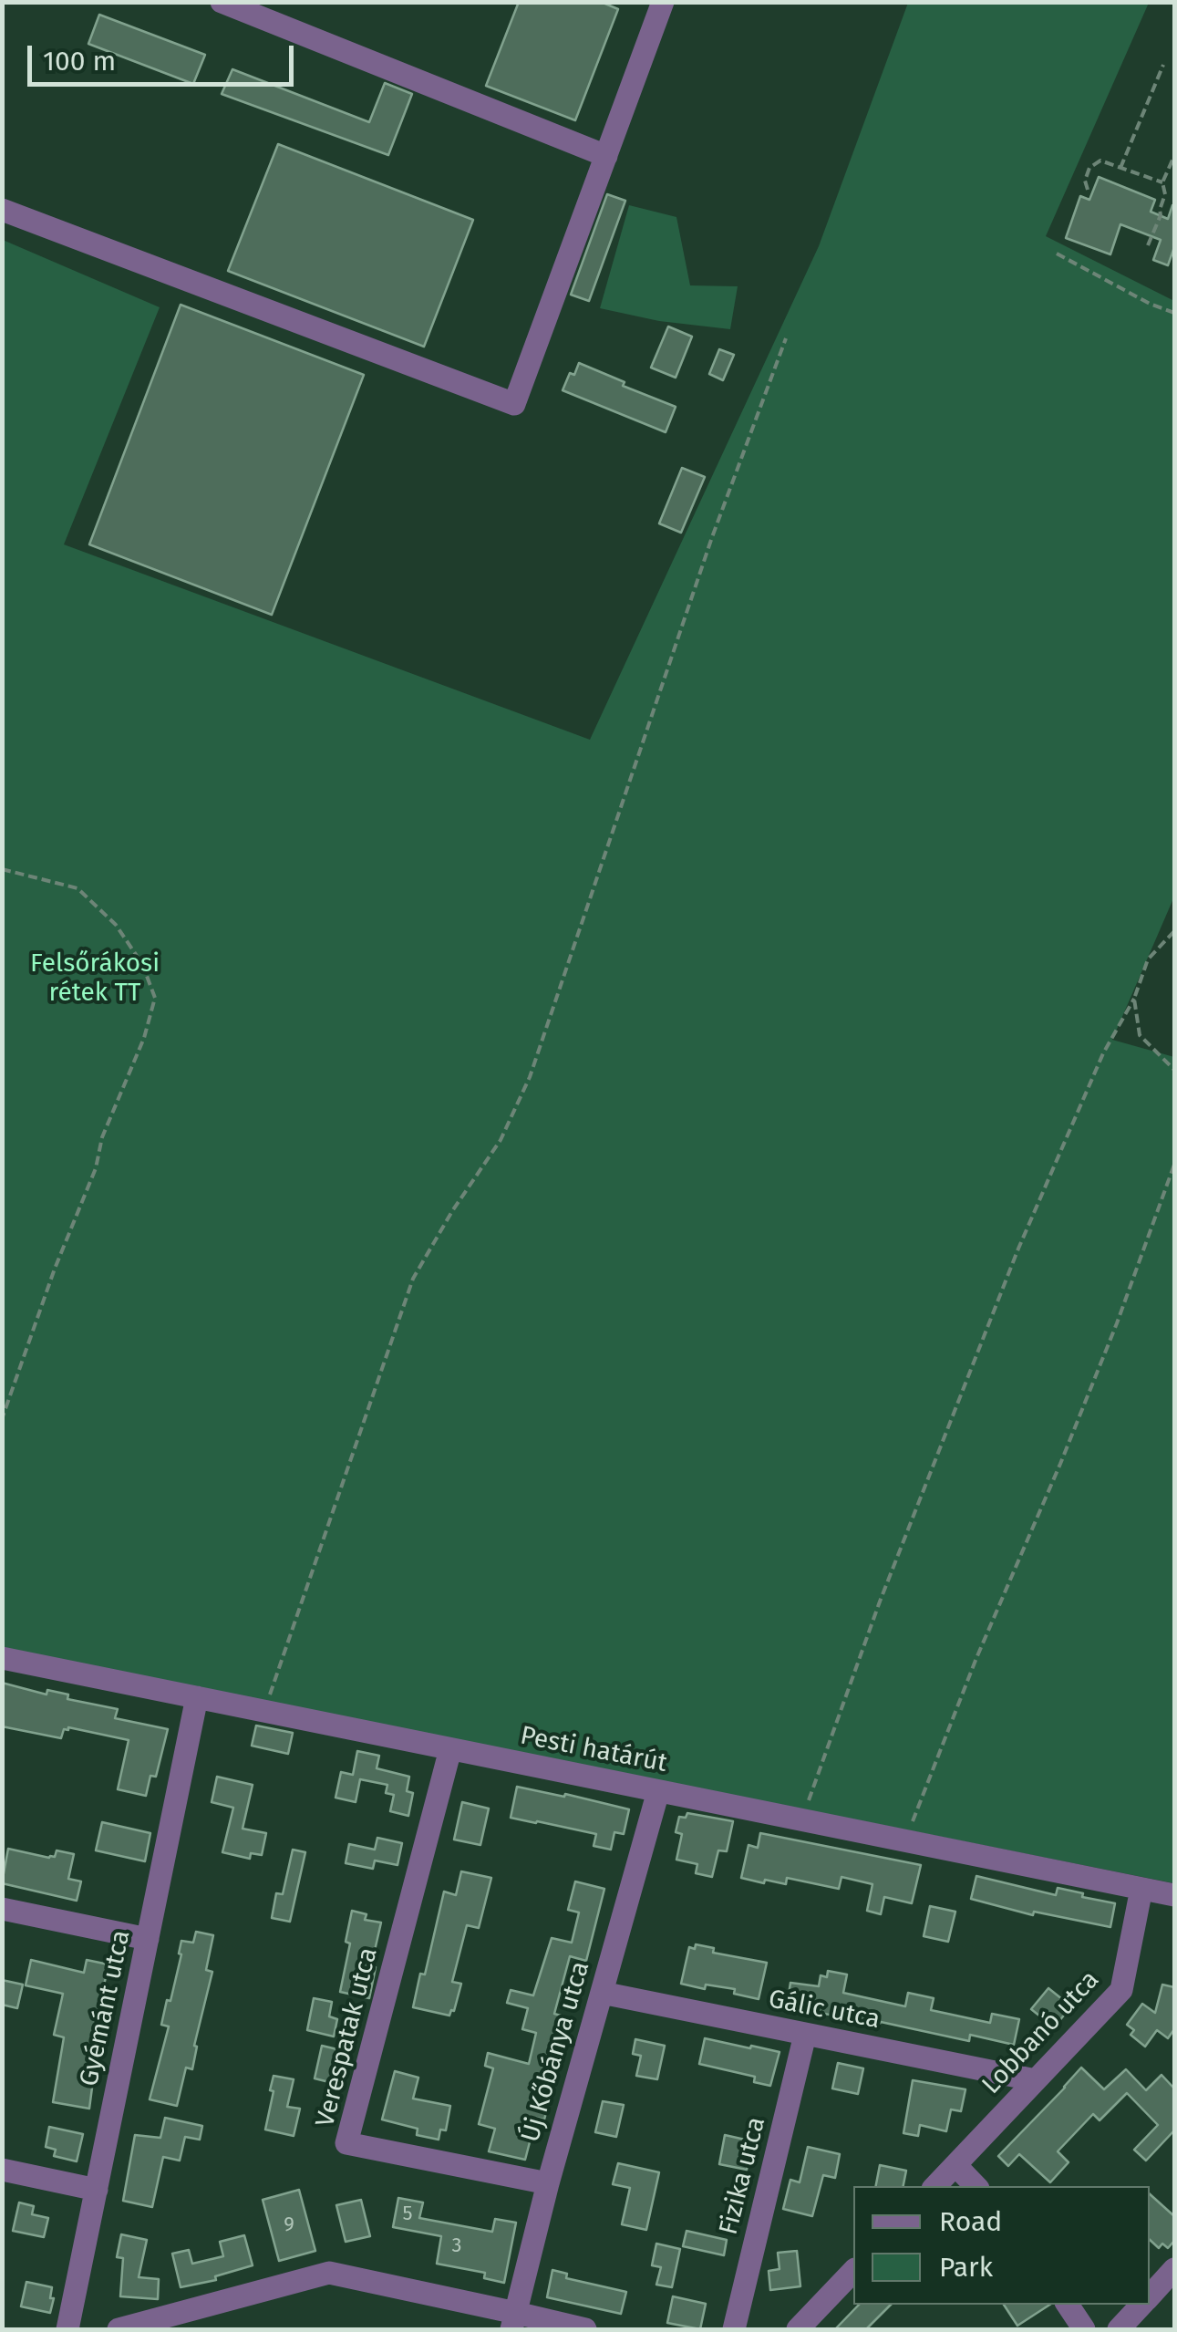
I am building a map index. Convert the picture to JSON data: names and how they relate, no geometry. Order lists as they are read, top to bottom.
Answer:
{
  "streets": {
    "street": [
      "Pesti határút",
      "Gyémánt utca",
      "Gálic utca",
      "Lobbanó utca",
      "Verespatak utca",
      "Új Kőbánya utca",
      "Fizika utca"
    ]
  },
  "crossings": [
    ["Pesti határút", "Gyémánt utca"],
    ["Pesti határút", "Lobbanó utca"],
    ["Pesti határút", "Verespatak utca"],
    ["Pesti határút", "Új Kőbánya utca"],
    ["Gálic utca", "Lobbanó utca"],
    ["Gálic utca", "Új Kőbánya utca"],
    ["Gálic utca", "Fizika utca"],
    ["Verespatak utca", "Új Kőbánya utca"]
  ],
  "parks": ["Felsőrákosi rétek TT"],
  "house_numbers": ["5", "9", "3"],
  "legend": ["Road", "Park"],
  "scale_bar": "100 m"
}
